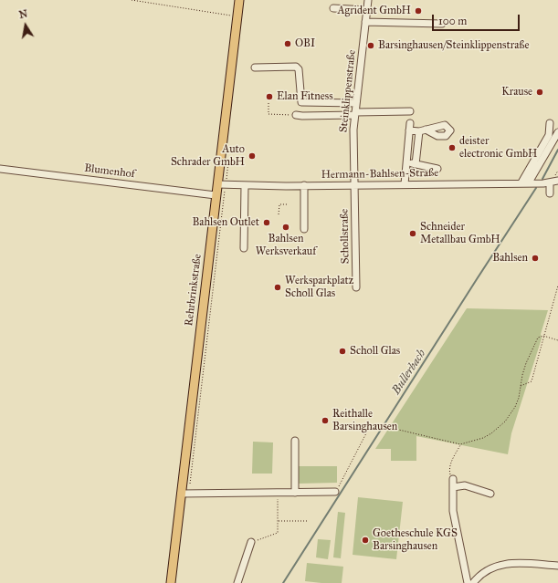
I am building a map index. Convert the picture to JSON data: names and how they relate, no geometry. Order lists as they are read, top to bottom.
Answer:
{
  "streets": {
    "main road": ["Rehrbrinkstraße"],
    "street": [
      "Steinklippenstraße",
      "Blumenhof",
      "Hermann-Bahlsen-Straße",
      "Schollstraße"
    ]
  },
  "crossings": [
    ["Steinklippenstraße", "Hermann-Bahlsen-Straße"],
    ["Steinklippenstraße", "Schollstraße"],
    ["Blumenhof", "Rehrbrinkstraße"],
    ["Hermann-Bahlsen-Straße", "Schollstraße"],
    ["Hermann-Bahlsen-Straße", "Rehrbrinkstraße"]
  ],
  "water": ["Bullerbach"],
  "places": [
    "Agrident GmbH",
    "OBI",
    "Barsinghausen/Steinklippenstraße",
    "Krause",
    "Elan Fitness",
    "deister electronic GmbH",
    "Auto Schrader GmbH",
    "Bahlsen Outlet",
    "Bahlsen Werksverkauf",
    "Schneider Metallbau GmbH",
    "Bahlsen",
    "Werksparkplatz Scholl Glas",
    "Scholl Glas",
    "Reithalle Barsinghausen",
    "Goetheschule KGS Barsinghausen"
  ],
  "scale_bar": "100 m",
  "north": "top"
}
